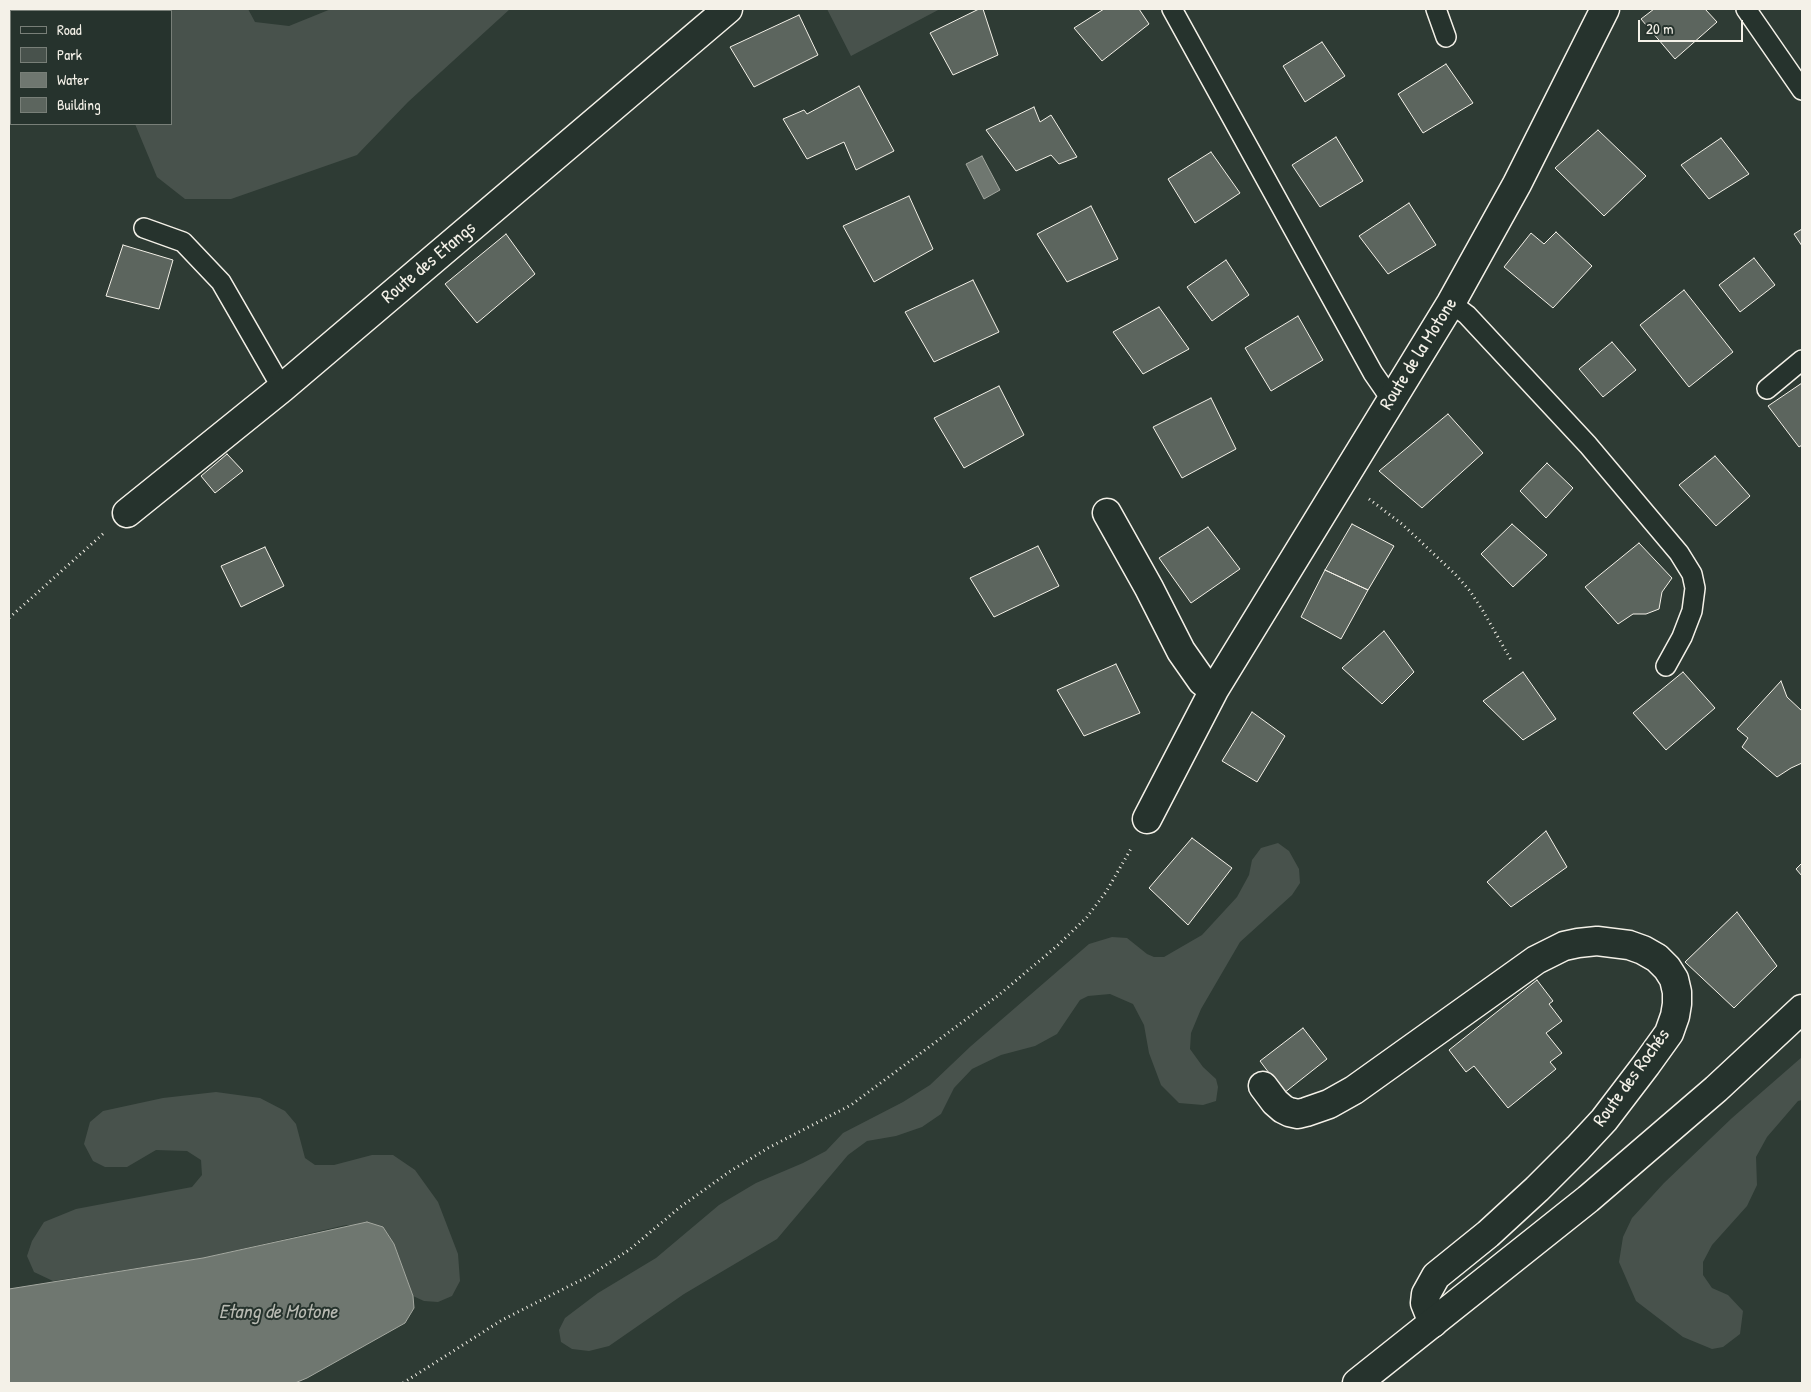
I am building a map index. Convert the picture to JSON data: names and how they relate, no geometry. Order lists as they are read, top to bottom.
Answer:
{
  "streets": {
    "street": ["Route des Etangs", "Route de la Motone", "Route des Rochés"]
  },
  "water": ["Etang de Motone"],
  "legend": [
    "Road",
    "Park",
    "Water",
    "Building"
  ],
  "scale_bar": "20 m"
}
